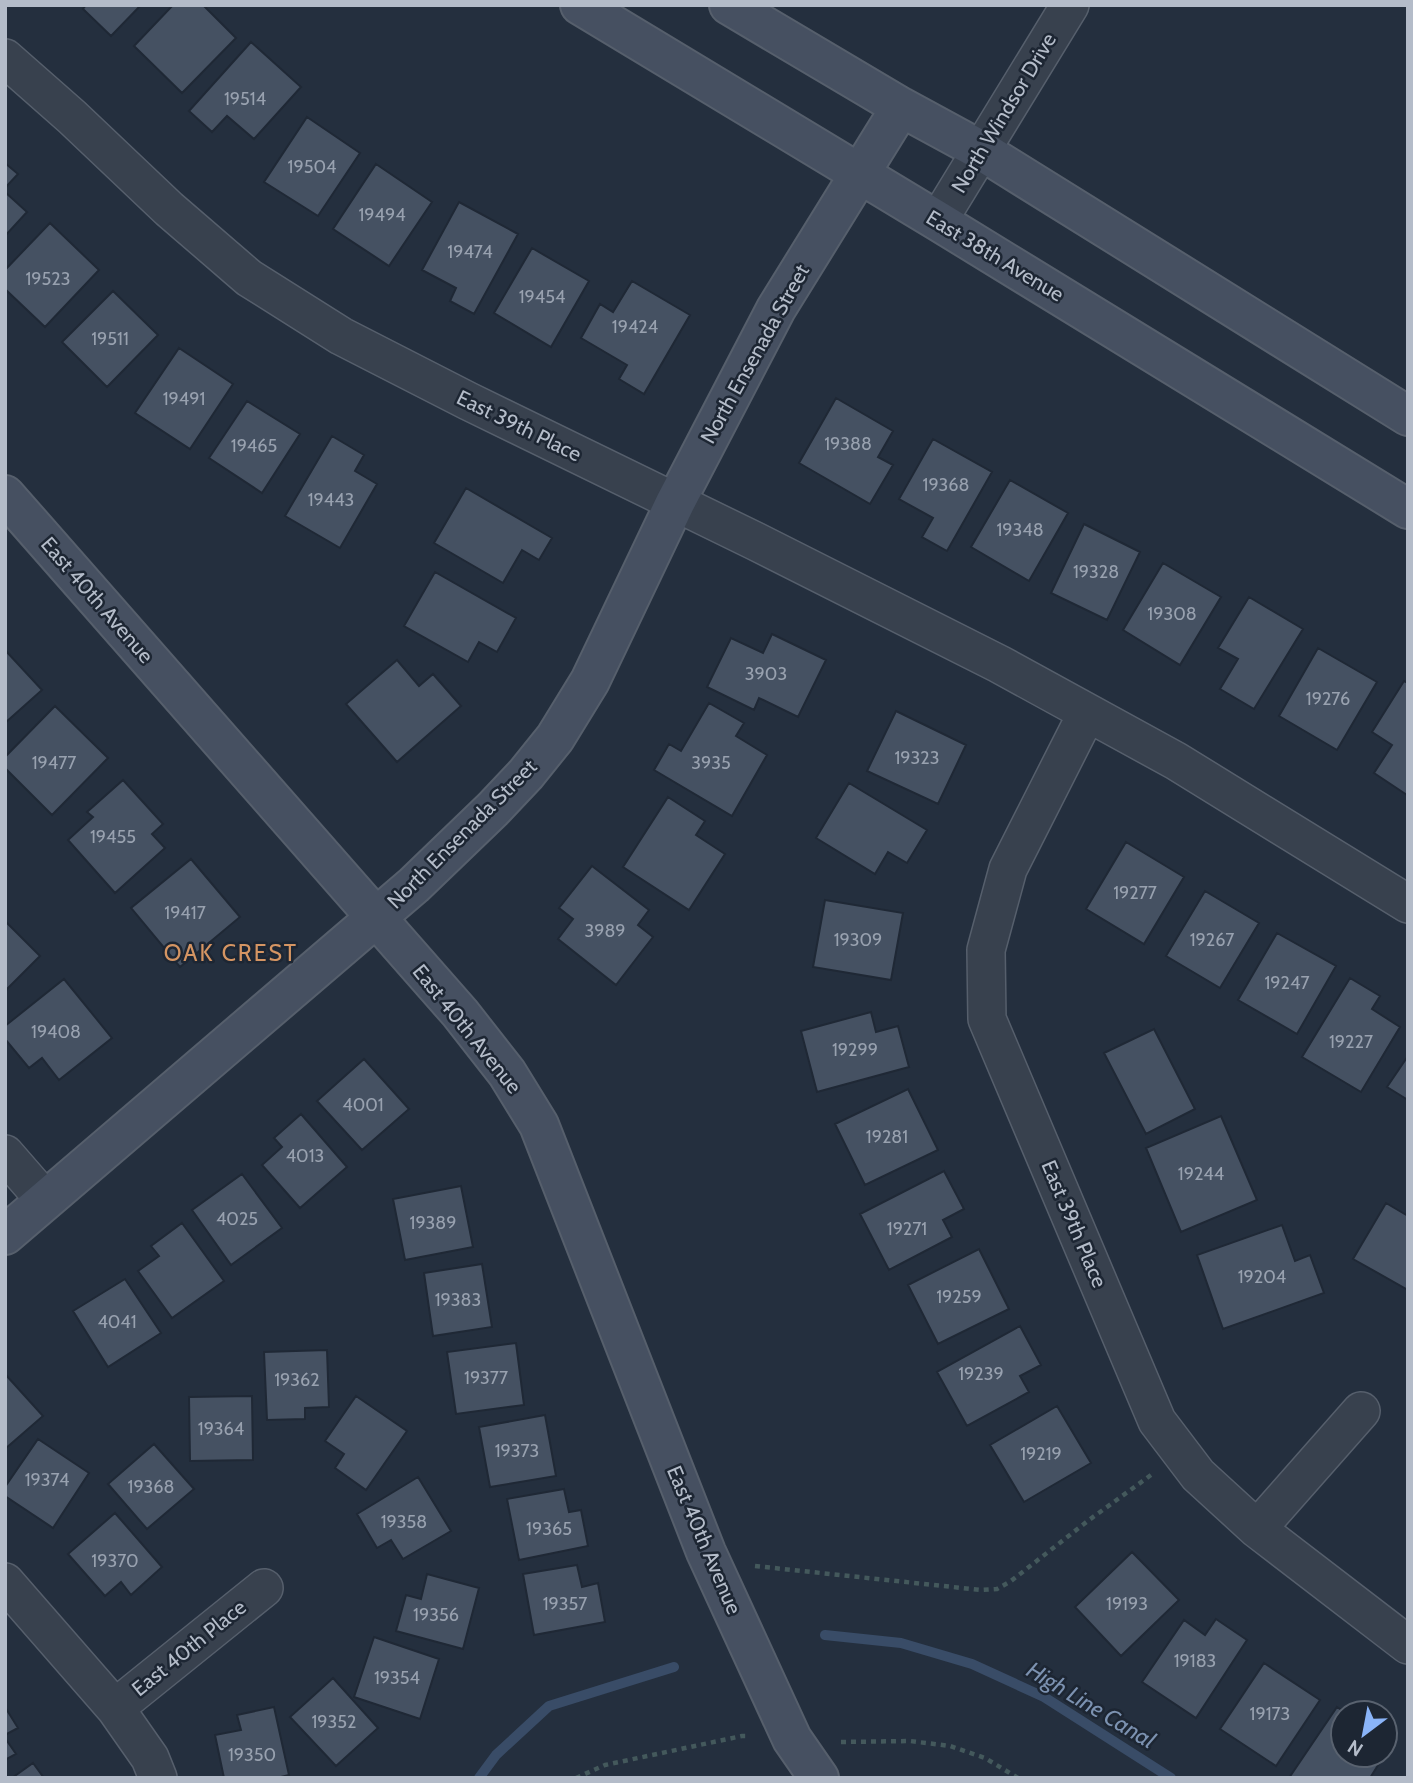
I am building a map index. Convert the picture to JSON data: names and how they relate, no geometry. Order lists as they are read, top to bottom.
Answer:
{
  "streets": {
    "street": [
      "North Windsor Drive",
      "East 38th Avenue",
      "North Ensenada Street",
      "East 39th Place",
      "East 40th Avenue",
      "East 40th Place"
    ]
  },
  "crossings": [
    ["North Windsor Drive", "East 38th Avenue"],
    ["East 38th Avenue", "North Ensenada Street"],
    ["North Ensenada Street", "East 39th Place"],
    ["North Ensenada Street", "East 40th Avenue"]
  ],
  "districts": ["OAK CREST"],
  "water": ["High Line Canal"],
  "house_numbers": [
    "19514",
    "19504",
    "19494",
    "19474",
    "19523",
    "19454",
    "19424",
    "19511",
    "19491",
    "19388",
    "19465",
    "19368",
    "19443",
    "19348",
    "19328",
    "19308",
    "3903",
    "19276",
    "19323",
    "19477",
    "3935",
    "19455",
    "19277",
    "19417",
    "3989",
    "19309",
    "19267",
    "19247",
    "19408",
    "19227",
    "19299",
    "4001",
    "19281",
    "4013",
    "19244",
    "4025",
    "19389",
    "19271",
    "19204",
    "19259",
    "19383",
    "4041",
    "19239",
    "19377",
    "19362",
    "19364",
    "19373",
    "19219",
    "19374",
    "19368",
    "19358",
    "19365",
    "19370",
    "19357",
    "19193",
    "19356",
    "19183",
    "19354",
    "19173",
    "19352",
    "19350"
  ],
  "north": "bottom left"
}
